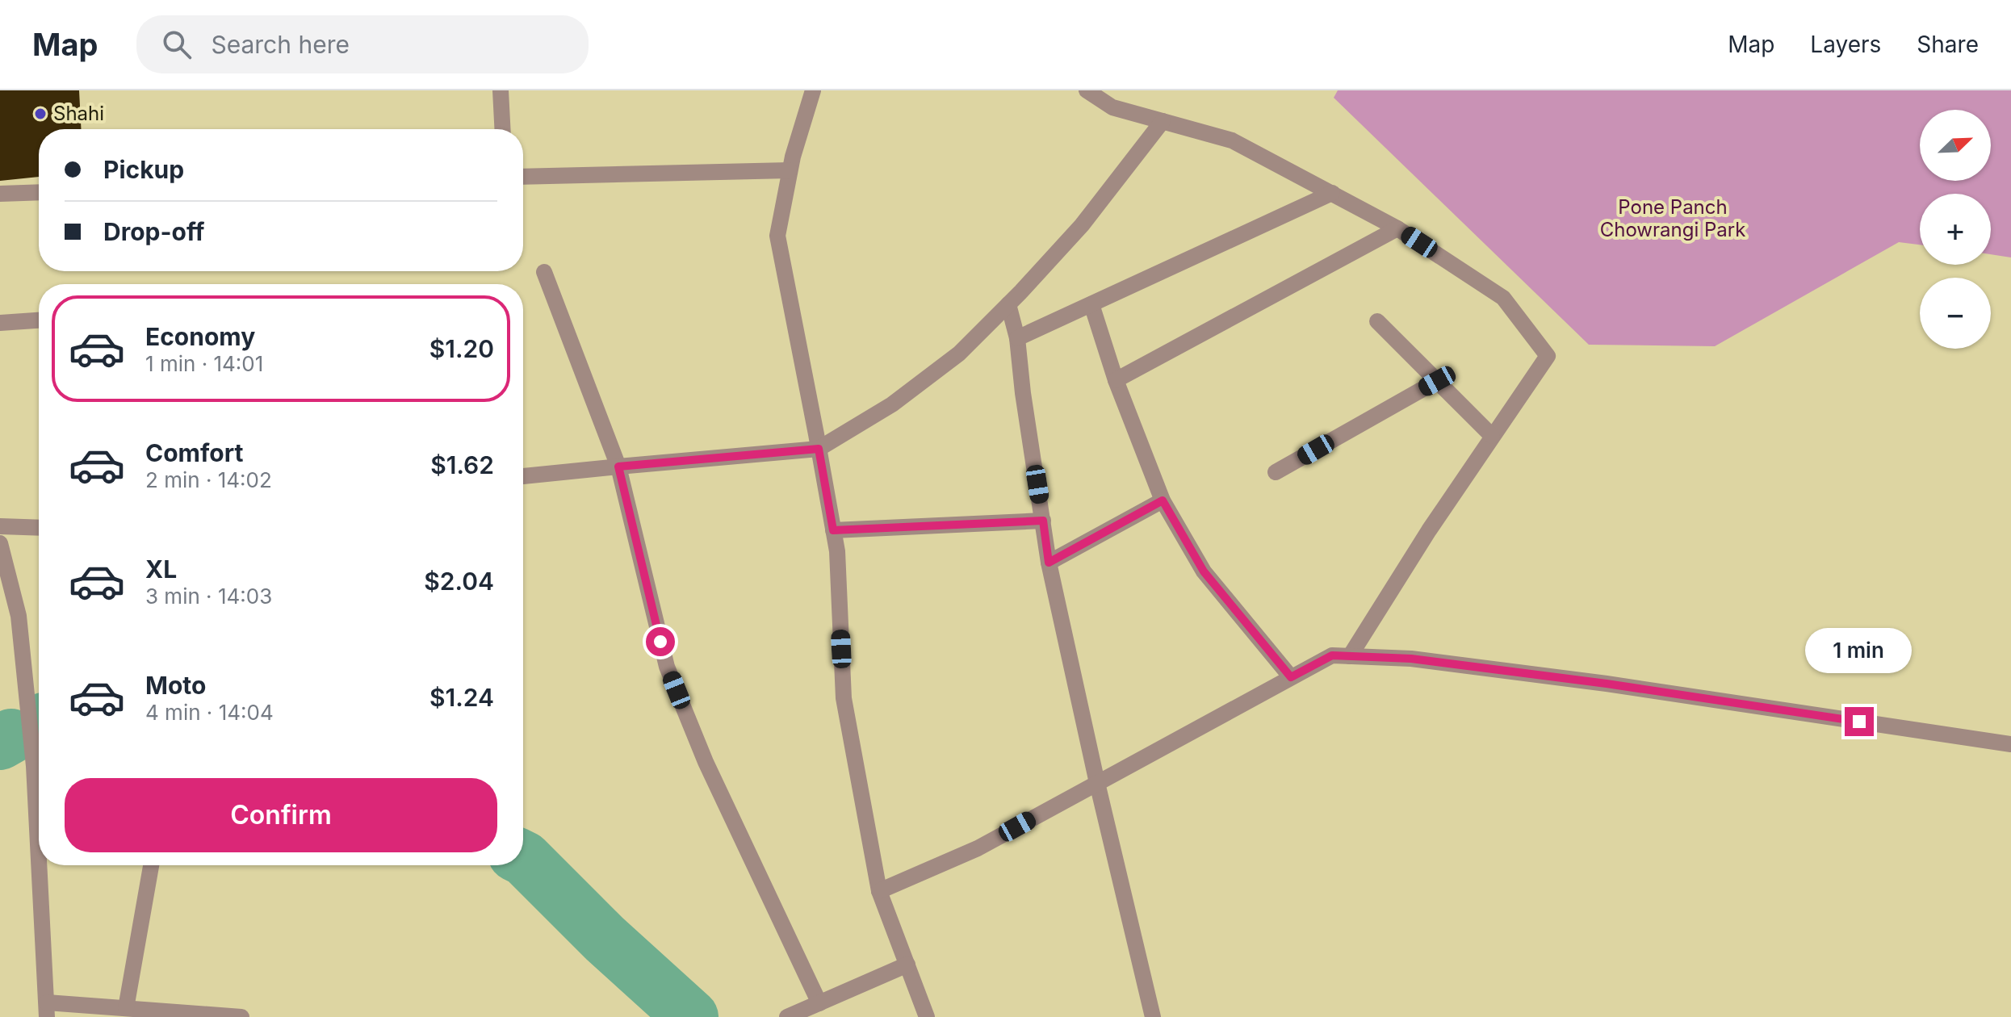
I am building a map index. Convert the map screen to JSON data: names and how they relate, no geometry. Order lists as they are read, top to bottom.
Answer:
{
  "parks": ["Pone Panch Chowrangi Park"],
  "places": ["Shahi"],
  "north": "top right",
  "page": {
    "header": "Map",
    "search": "Search here",
    "nav": ["Map", "Layers", "Share"],
    "map_buttons": ["+", "−"],
    "banner": ["Pickup", "Drop-off"],
    "list": [
      {
        "name": "Economy",
        "note": "1 min · 14:01",
        "value": "$1.20"
      },
      {
        "name": "Comfort",
        "note": "2 min · 14:02",
        "value": "$1.62"
      },
      {
        "name": "XL",
        "note": "3 min · 14:03",
        "value": "$2.04"
      },
      {
        "name": "Moto",
        "note": "4 min · 14:04",
        "value": "$1.24"
      }
    ],
    "bubble": "1 min",
    "buttons": "Confirm"
  }
}
